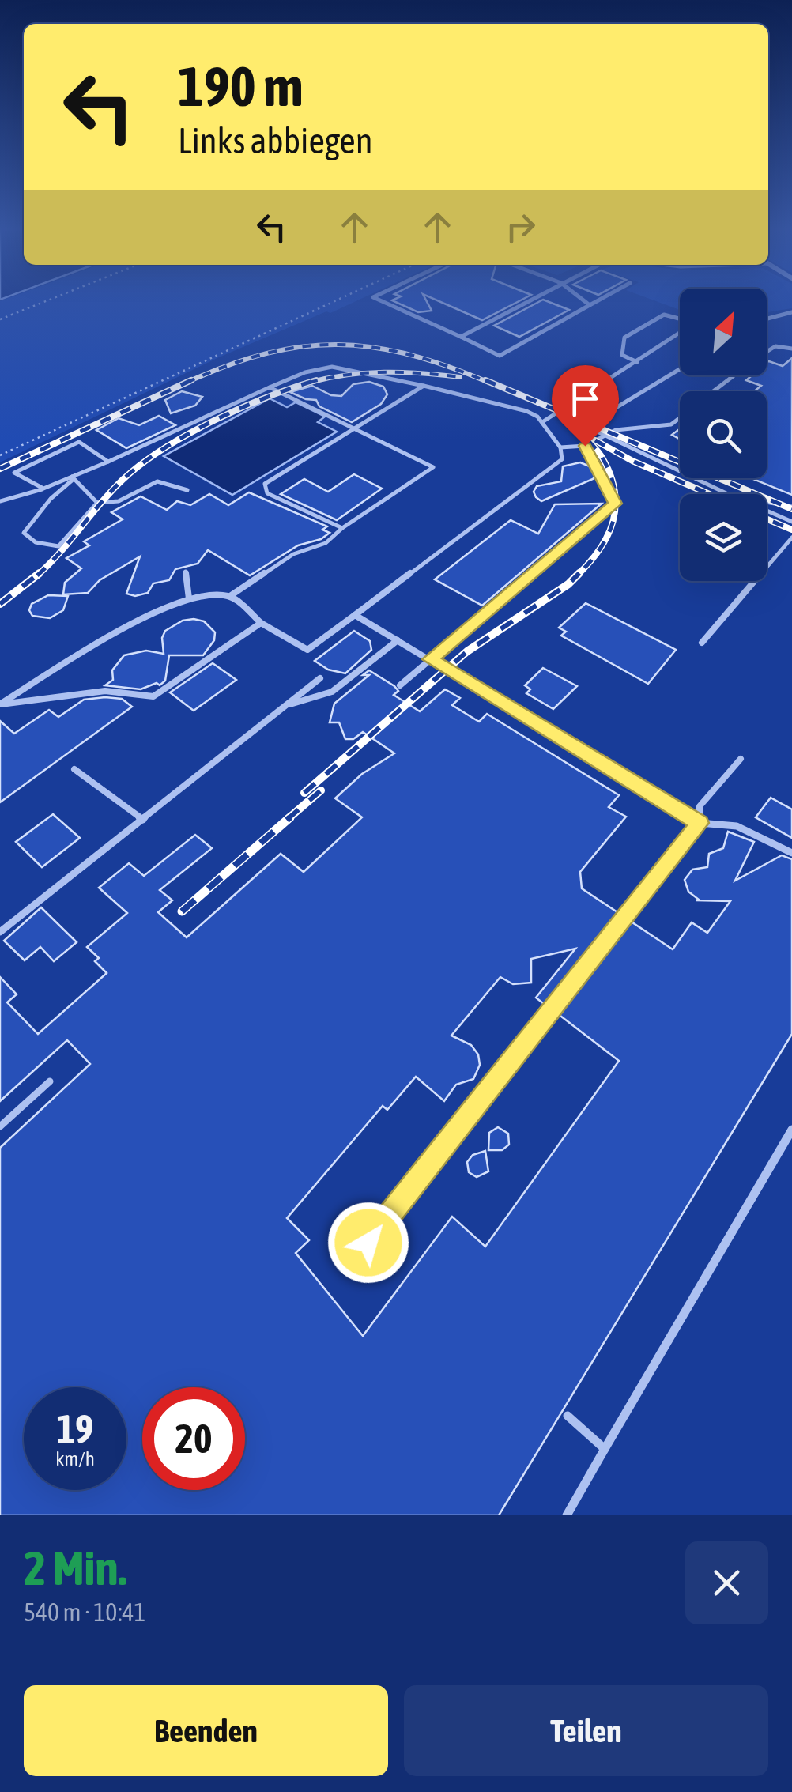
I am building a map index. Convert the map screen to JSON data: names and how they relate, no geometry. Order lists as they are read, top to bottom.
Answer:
{
  "north": "top right",
  "page": {
    "turn": ["190 m", "Links abbiegen"],
    "speed": "19 km/h",
    "limit": "20",
    "heading": ["2 Min.", "540 m · 10:41"],
    "buttons": ["Beenden", "Teilen"]
  }
}
